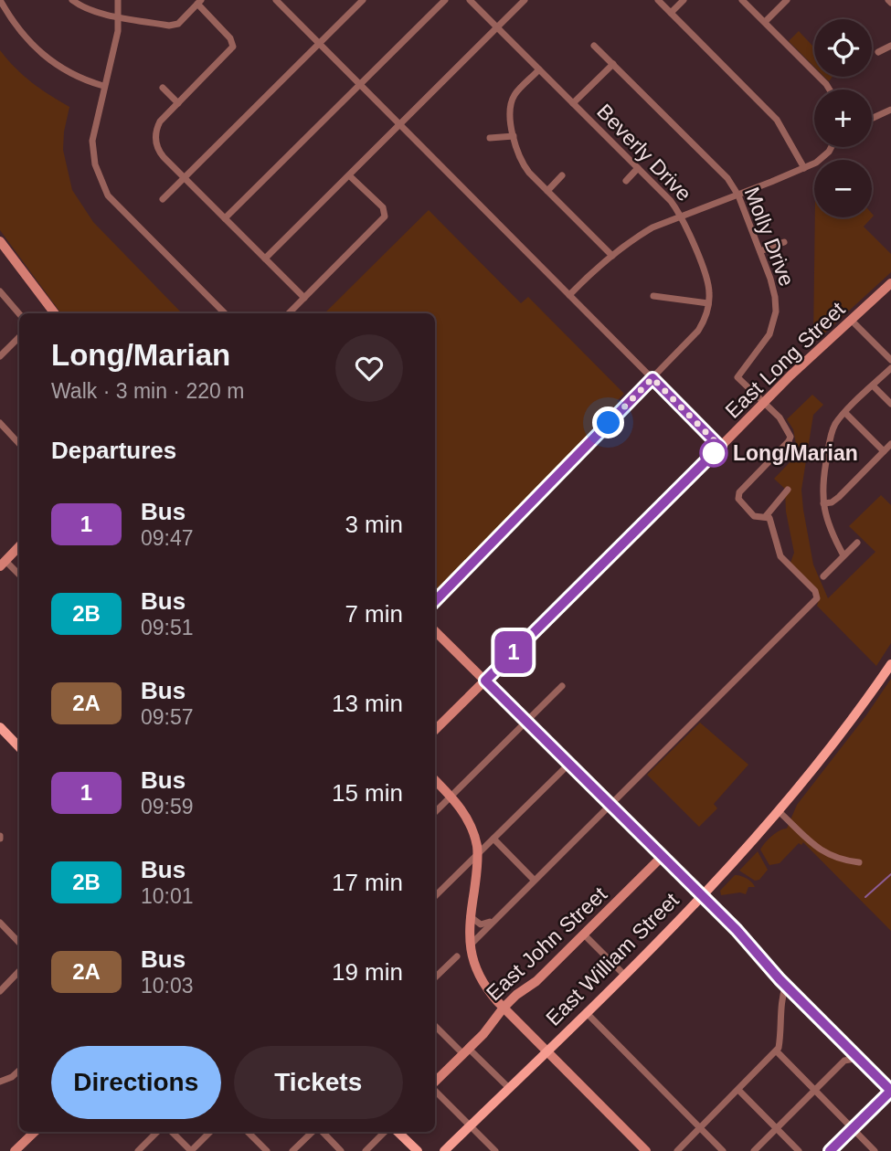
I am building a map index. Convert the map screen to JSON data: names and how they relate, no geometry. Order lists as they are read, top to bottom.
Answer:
{
  "streets": {
    "main road": ["East William Street"],
    "street": [
      "Beverly Drive",
      "Molly Drive",
      "East Long Street",
      "East John Street"
    ]
  },
  "crossings": [
    ["Molly Drive", "East Long Street"]
  ],
  "places": ["Long/Marian"],
  "lines": ["bus line 1"],
  "page": {
    "on_map": "1",
    "map_buttons": ["+", "−"],
    "heading": [
      ["Long/Marian", "Walk · 3 min · 220 m"],
      "Departures"
    ],
    "list": [
      {
        "mark": "1",
        "name": "Bus",
        "note": "09:47",
        "value": "3 min"
      },
      {
        "mark": "2B",
        "name": "Bus",
        "note": "09:51",
        "value": "7 min"
      },
      {
        "mark": "2A",
        "name": "Bus",
        "note": "09:57",
        "value": "13 min"
      },
      {
        "mark": "1",
        "name": "Bus",
        "note": "09:59",
        "value": "15 min"
      },
      {
        "mark": "2B",
        "name": "Bus",
        "note": "10:01",
        "value": "17 min"
      },
      {
        "mark": "2A",
        "name": "Bus",
        "note": "10:03",
        "value": "19 min"
      }
    ],
    "buttons": ["Directions", "Tickets"]
  }
}
